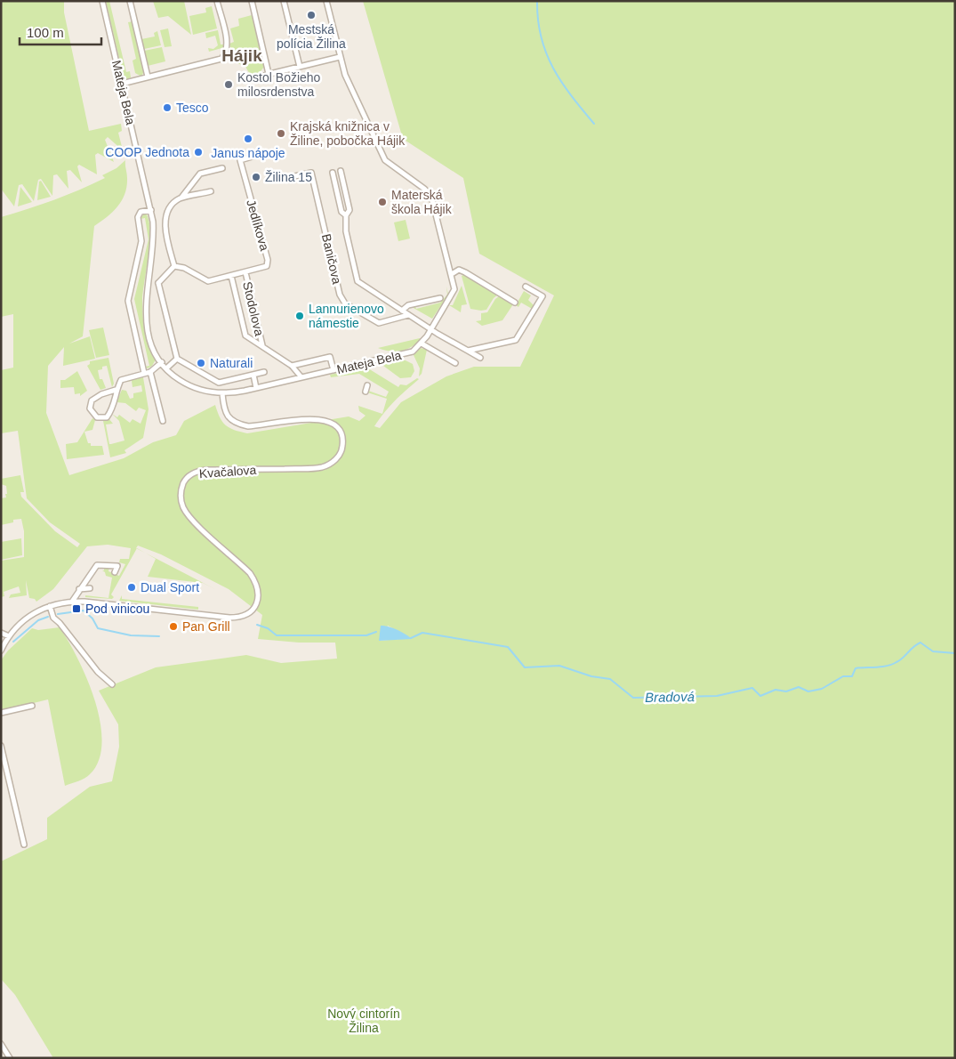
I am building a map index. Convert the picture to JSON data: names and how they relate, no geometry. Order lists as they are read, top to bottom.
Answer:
{
  "streets": {
    "street": [
      "Mateja Bela",
      "Jedlíkova",
      "Baničova",
      "Stodolova",
      "Kvačalova"
    ]
  },
  "crossings": [
    ["Mateja Bela", "Baničova"],
    ["Mateja Bela", "Stodolova"],
    ["Mateja Bela", "Kvačalova"],
    ["Jedlíkova", "Stodolova"]
  ],
  "districts": ["Hájik"],
  "water": ["Bradová"],
  "parks": ["Nový cintorín Žilina"],
  "places": {
    "other": [
      "Mestská polícia Žilina",
      "Kostol Božieho milosrdenstva",
      "Tesco",
      "Krajská knižnica v Žiline, pobočka Hájik",
      "Janus nápoje",
      "COOP Jednota",
      "Žilina 15",
      "Materská škola Hájik",
      "Lannurienovo námestie",
      "Naturali",
      "Dual Sport",
      "Pan Grill"
    ],
    "transit": ["Pod vinicou"]
  },
  "scale_bar": "100 m"
}
